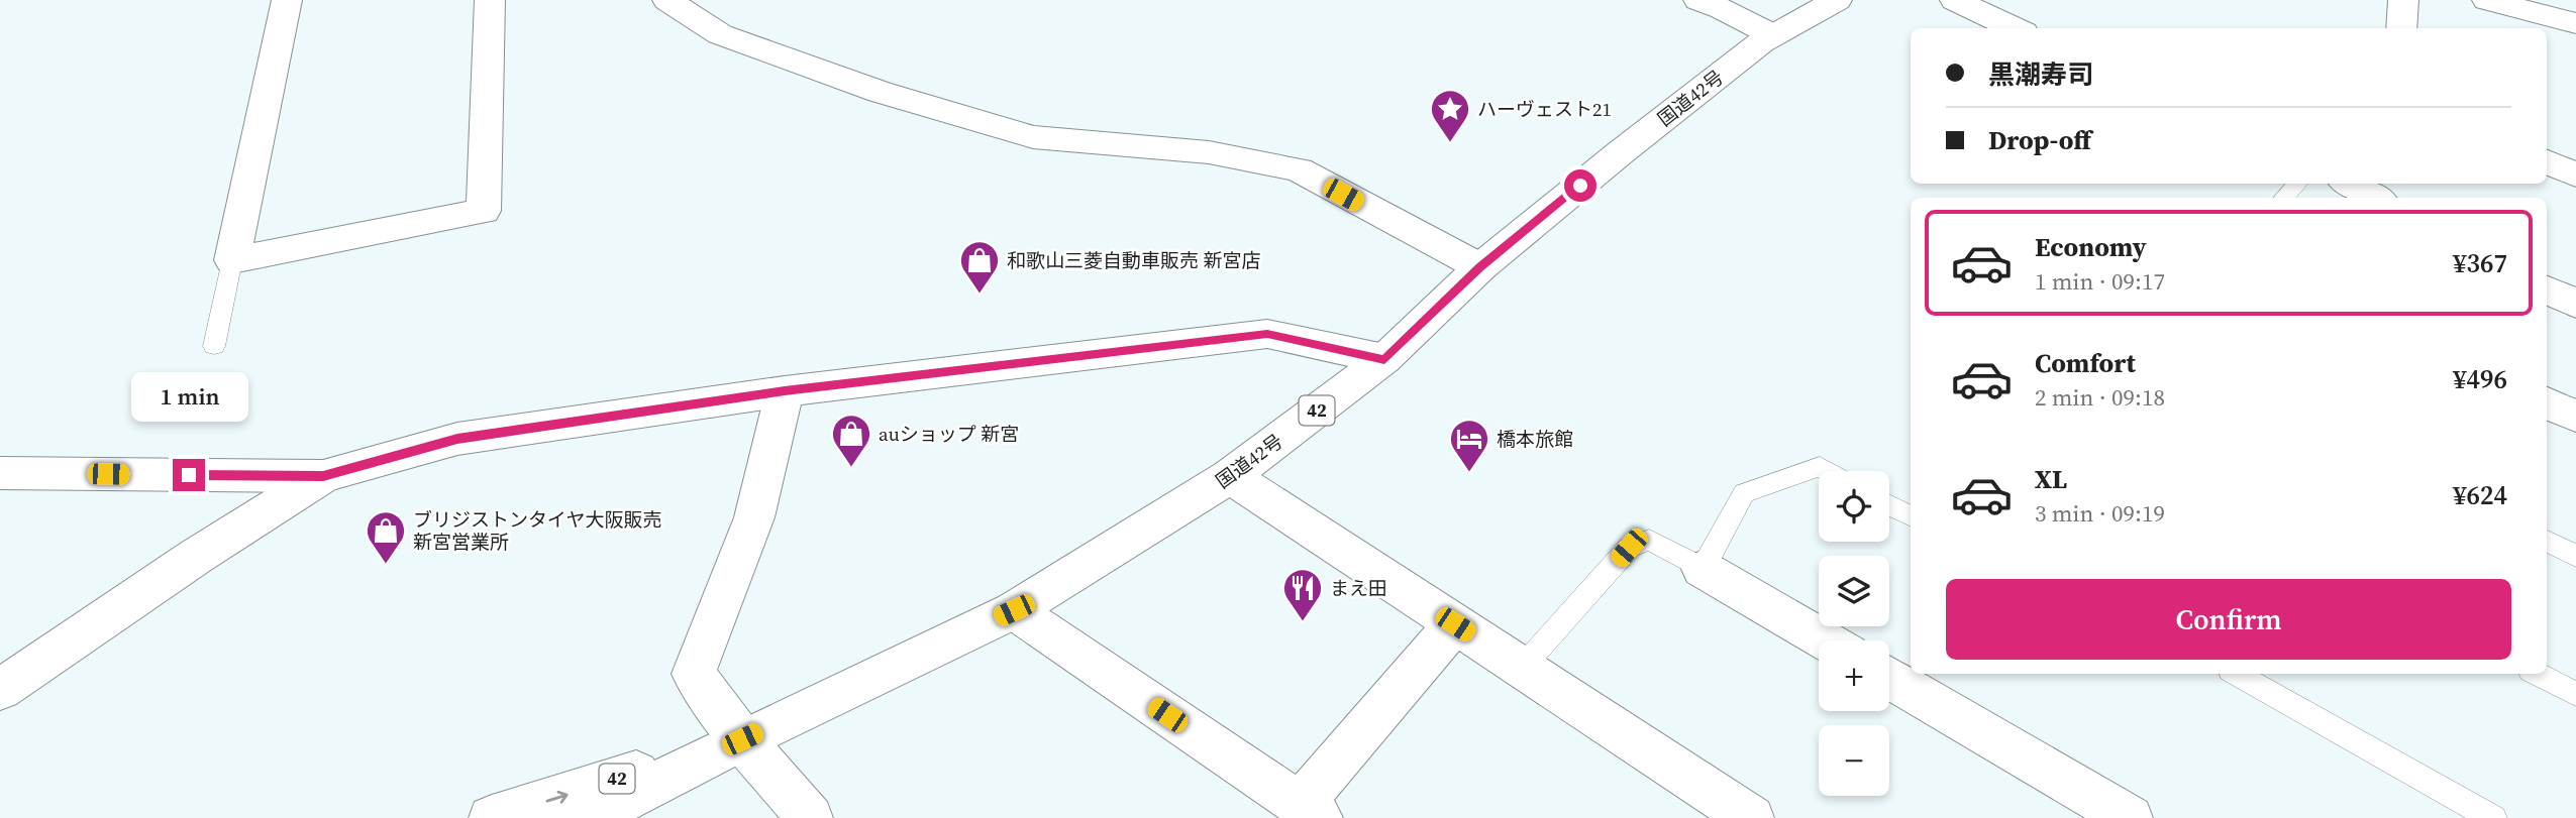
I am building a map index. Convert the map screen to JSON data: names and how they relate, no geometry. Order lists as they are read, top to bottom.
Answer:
{
  "streets": {
    "main road": ["国道42号", "42"]
  },
  "places": {
    "place": ["ハーヴェスト21"],
    "shop": ["和歌山三菱自動車販売 新宮店", "auショップ 新宮", "ブリジストンタイヤ大阪販売 新宮営業所"],
    "hotel": ["橋本旅館"],
    "restaurant": ["まえ田"]
  },
  "page": {
    "banner": ["黒潮寿司", "Drop-off"],
    "list": [
      {
        "name": "Economy",
        "note": "1 min · 09:17",
        "value": "¥367"
      },
      {
        "name": "Comfort",
        "note": "2 min · 09:18",
        "value": "¥496"
      },
      {
        "name": "XL",
        "note": "3 min · 09:19",
        "value": "¥624"
      }
    ],
    "bubble": "1 min",
    "map_buttons": ["+", "−"],
    "buttons": "Confirm"
  }
}
